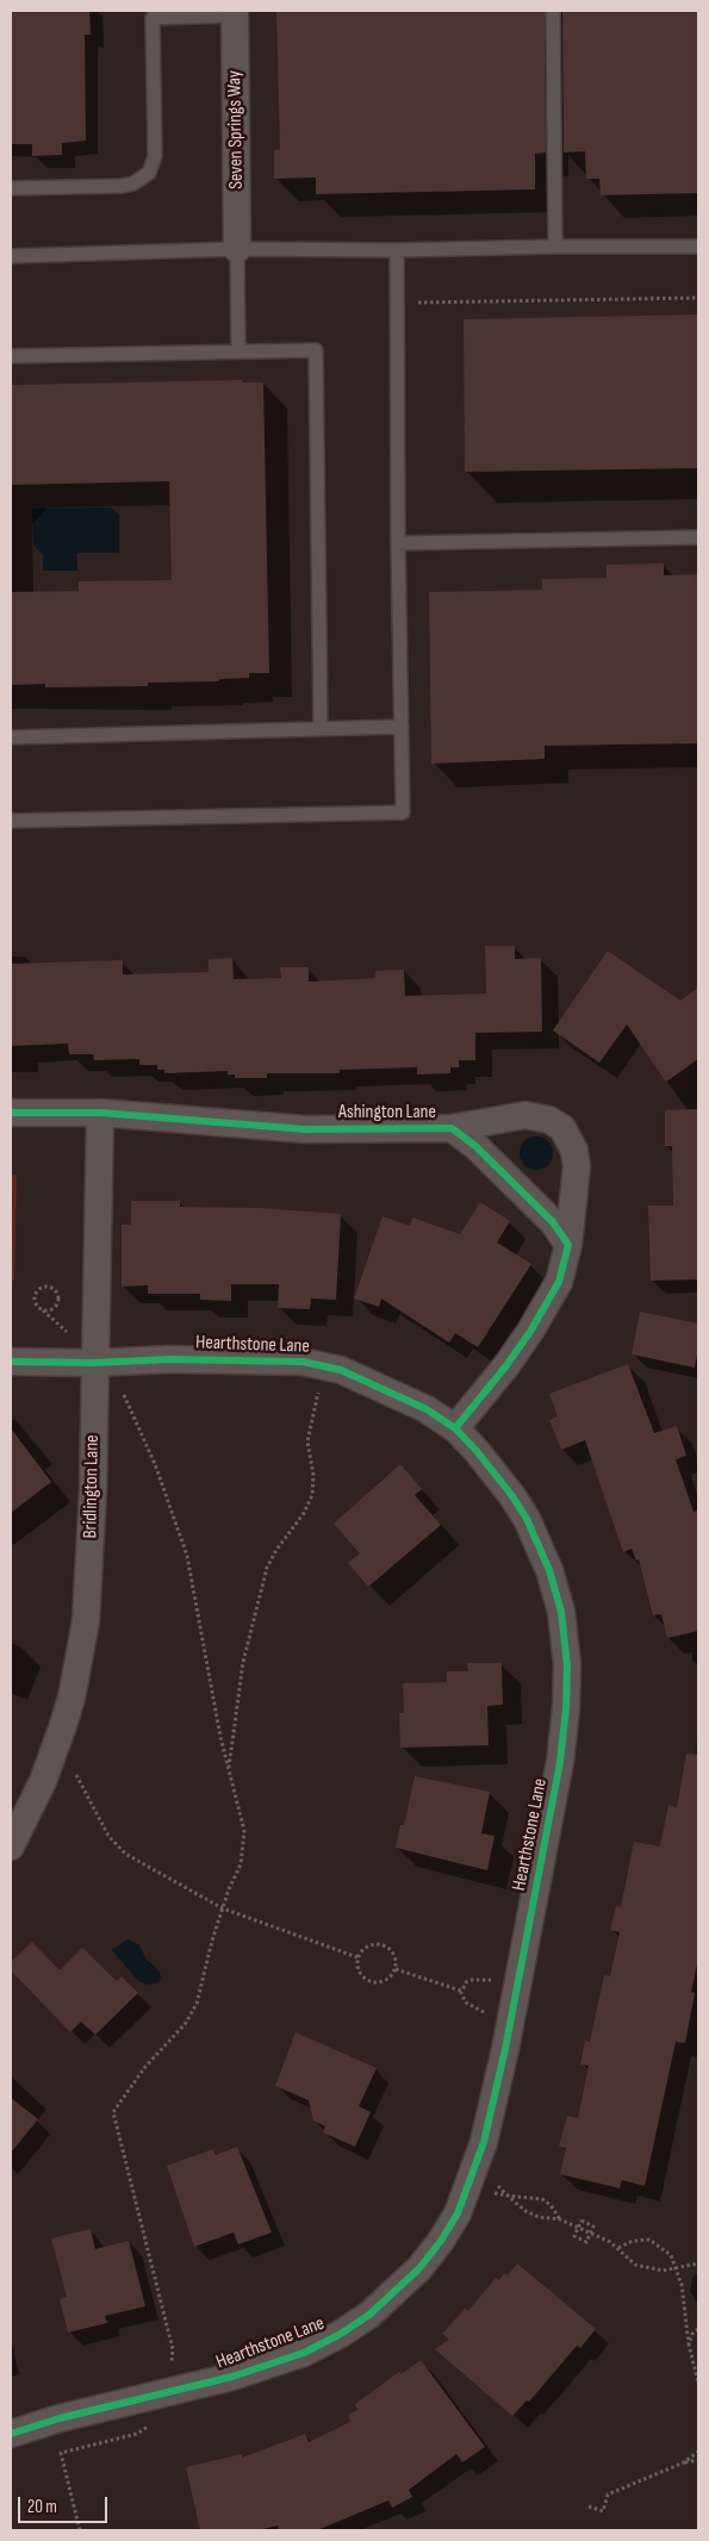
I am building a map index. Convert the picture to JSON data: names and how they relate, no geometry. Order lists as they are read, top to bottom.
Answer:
{
  "streets": {
    "street": [
      "Seven Springs Way",
      "Ashington Lane",
      "Hearthstone Lane",
      "Bridlington Lane"
    ]
  },
  "crossings": [
    ["Ashington Lane", "Bridlington Lane"],
    ["Hearthstone Lane", "Bridlington Lane"]
  ],
  "scale_bar": "20 m"
}
